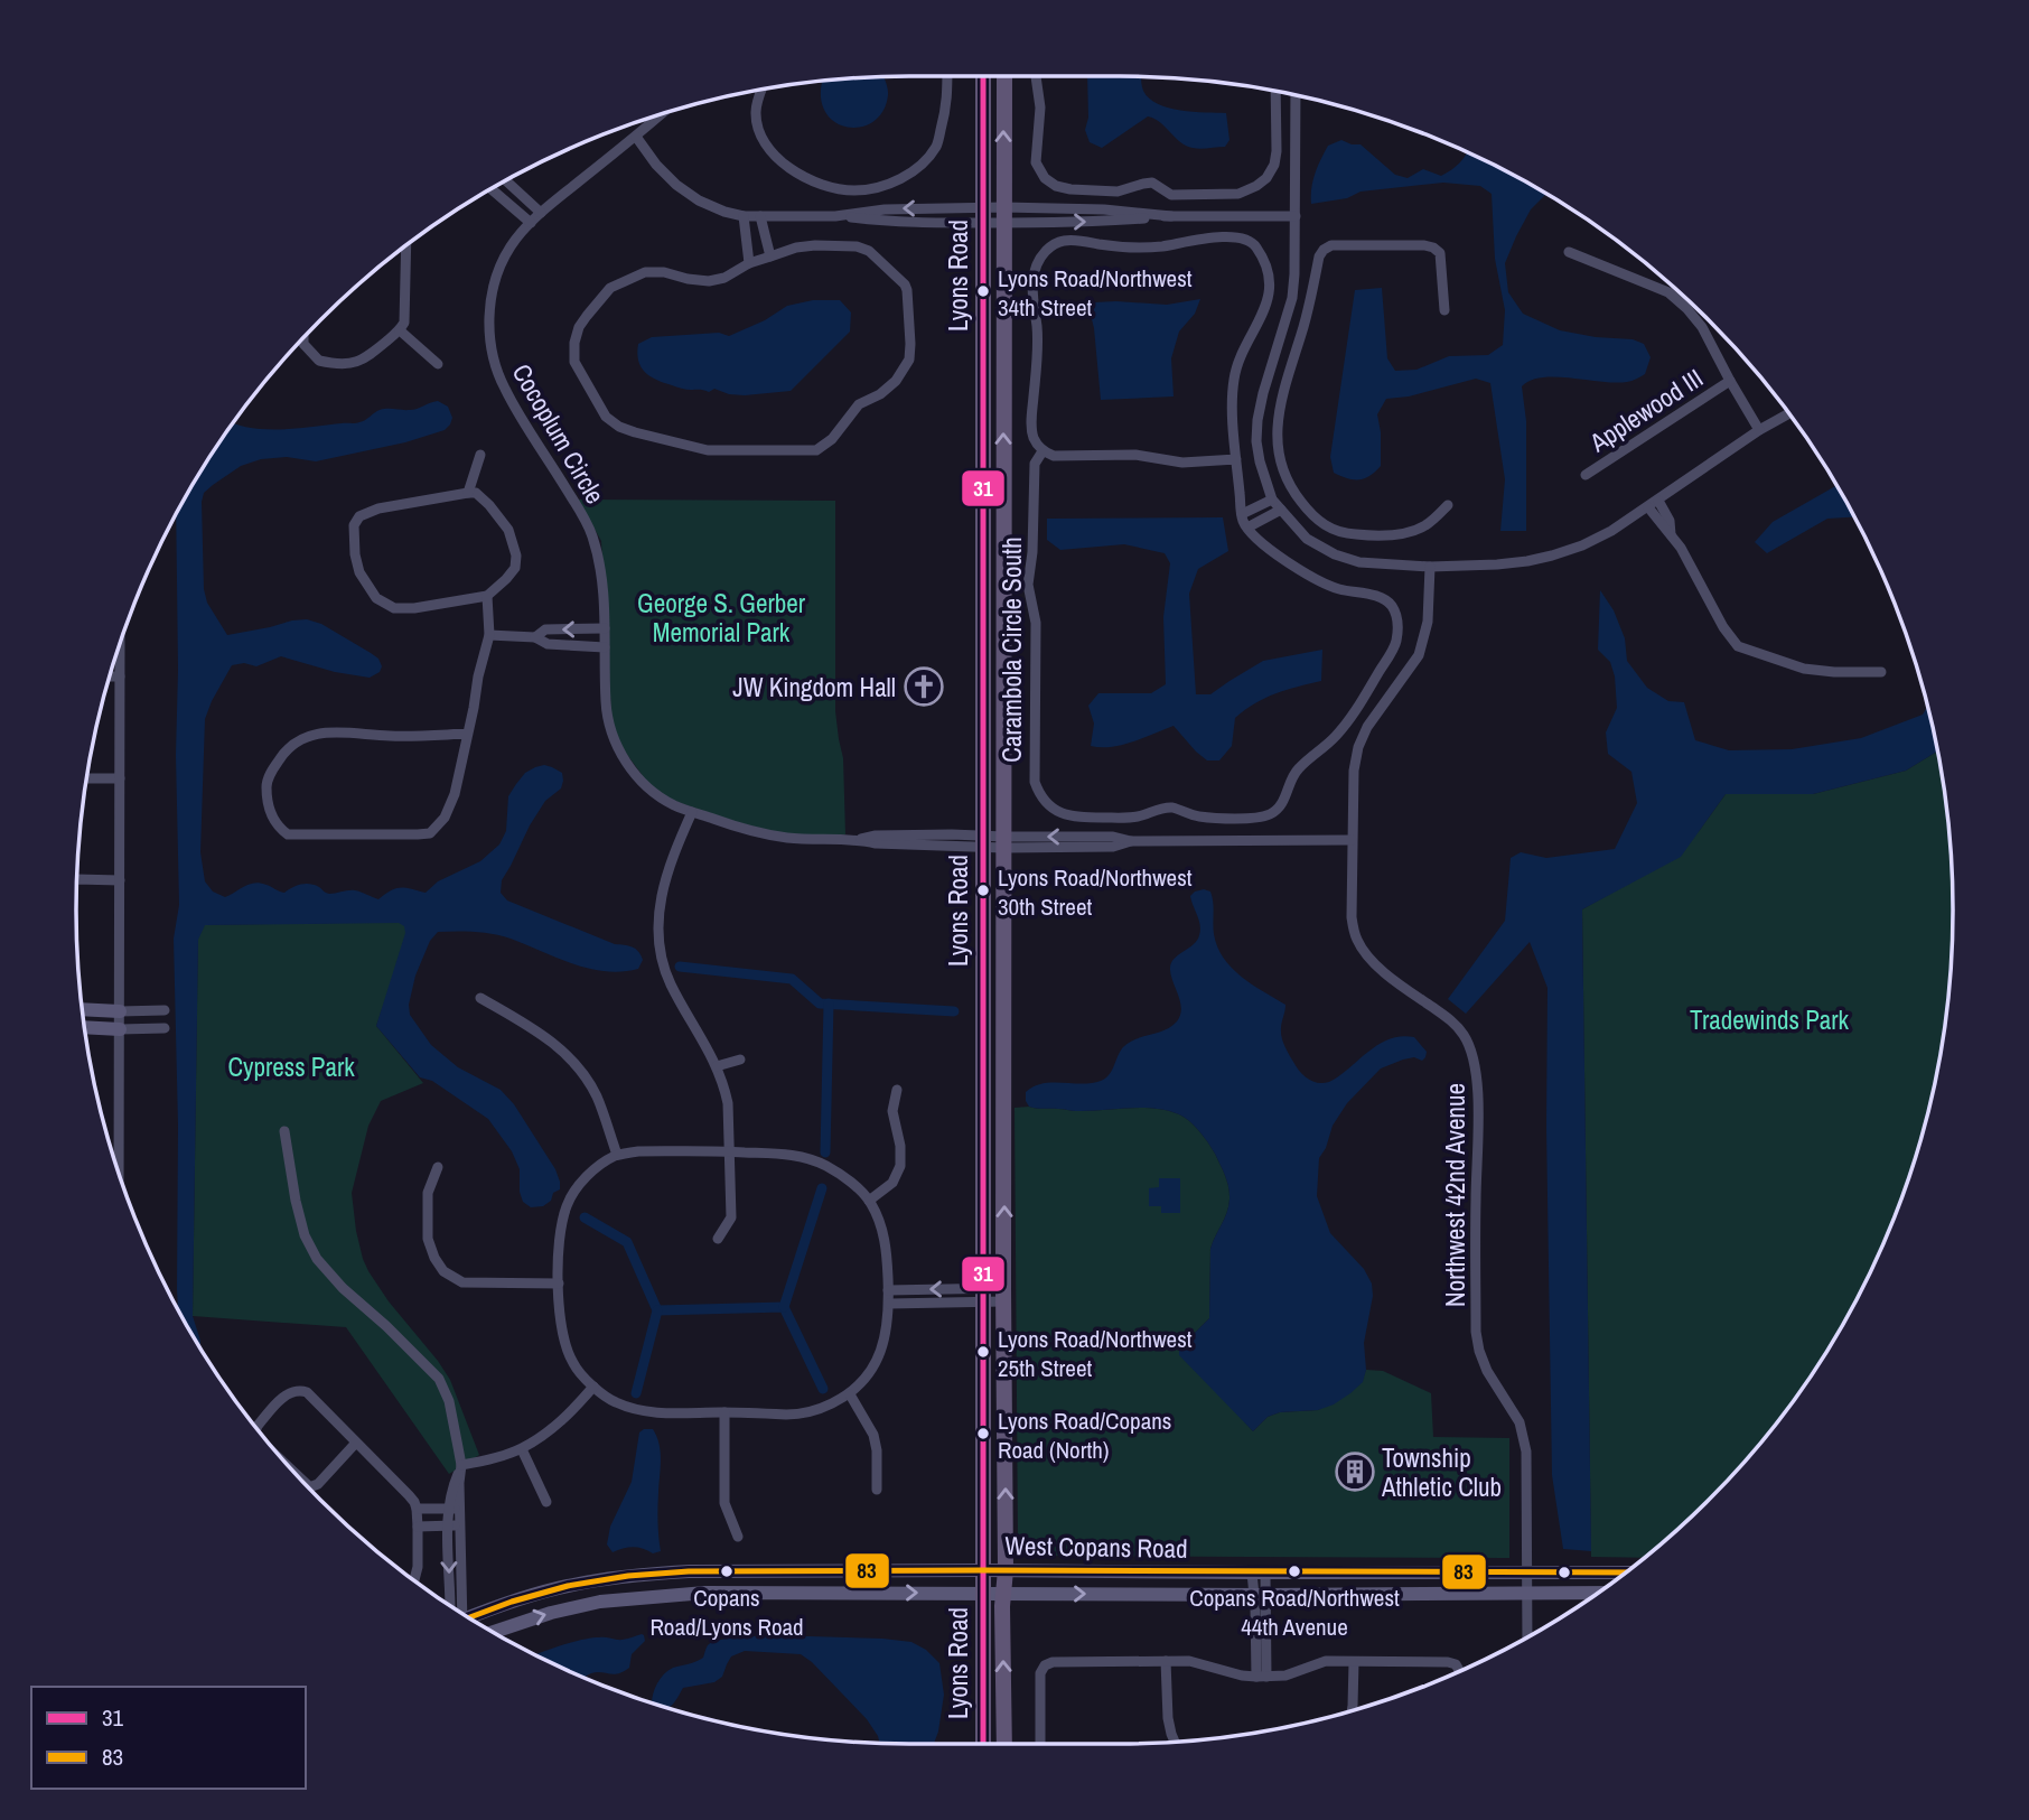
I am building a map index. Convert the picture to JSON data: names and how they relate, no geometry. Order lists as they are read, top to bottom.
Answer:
{
  "streets": {
    "main road": ["Lyons Road", "West Copans Road"],
    "street": [
      "Applewood III",
      "Cocoplum Circle",
      "Carambola Circle South",
      "Northwest 42nd Avenue"
    ]
  },
  "crossings": [
    ["Lyons Road", "Cocoplum Circle"],
    ["Lyons Road", "West Copans Road"],
    ["Cocoplum Circle", "Northwest 42nd Avenue"],
    ["Northwest 42nd Avenue", "West Copans Road"]
  ],
  "parks": ["George S. Gerber Memorial Park", "Tradewinds Park", "Cypress Park"],
  "places": {
    "other": [
      "Lyons Road/Northwest 34th Street",
      "Lyons Road/Northwest 30th Street",
      "Lyons Road/Northwest 25th Street",
      "Lyons Road/Copans Road (North)",
      "Copans Road/Lyons Road",
      "Copans Road/Northwest 44th Avenue"
    ],
    "church": ["JW Kingdom Hall"],
    "building": ["Township Athletic Club"]
  },
  "lines": ["transit line 31", "transit line 83"],
  "legend": ["31", "83"]
}
